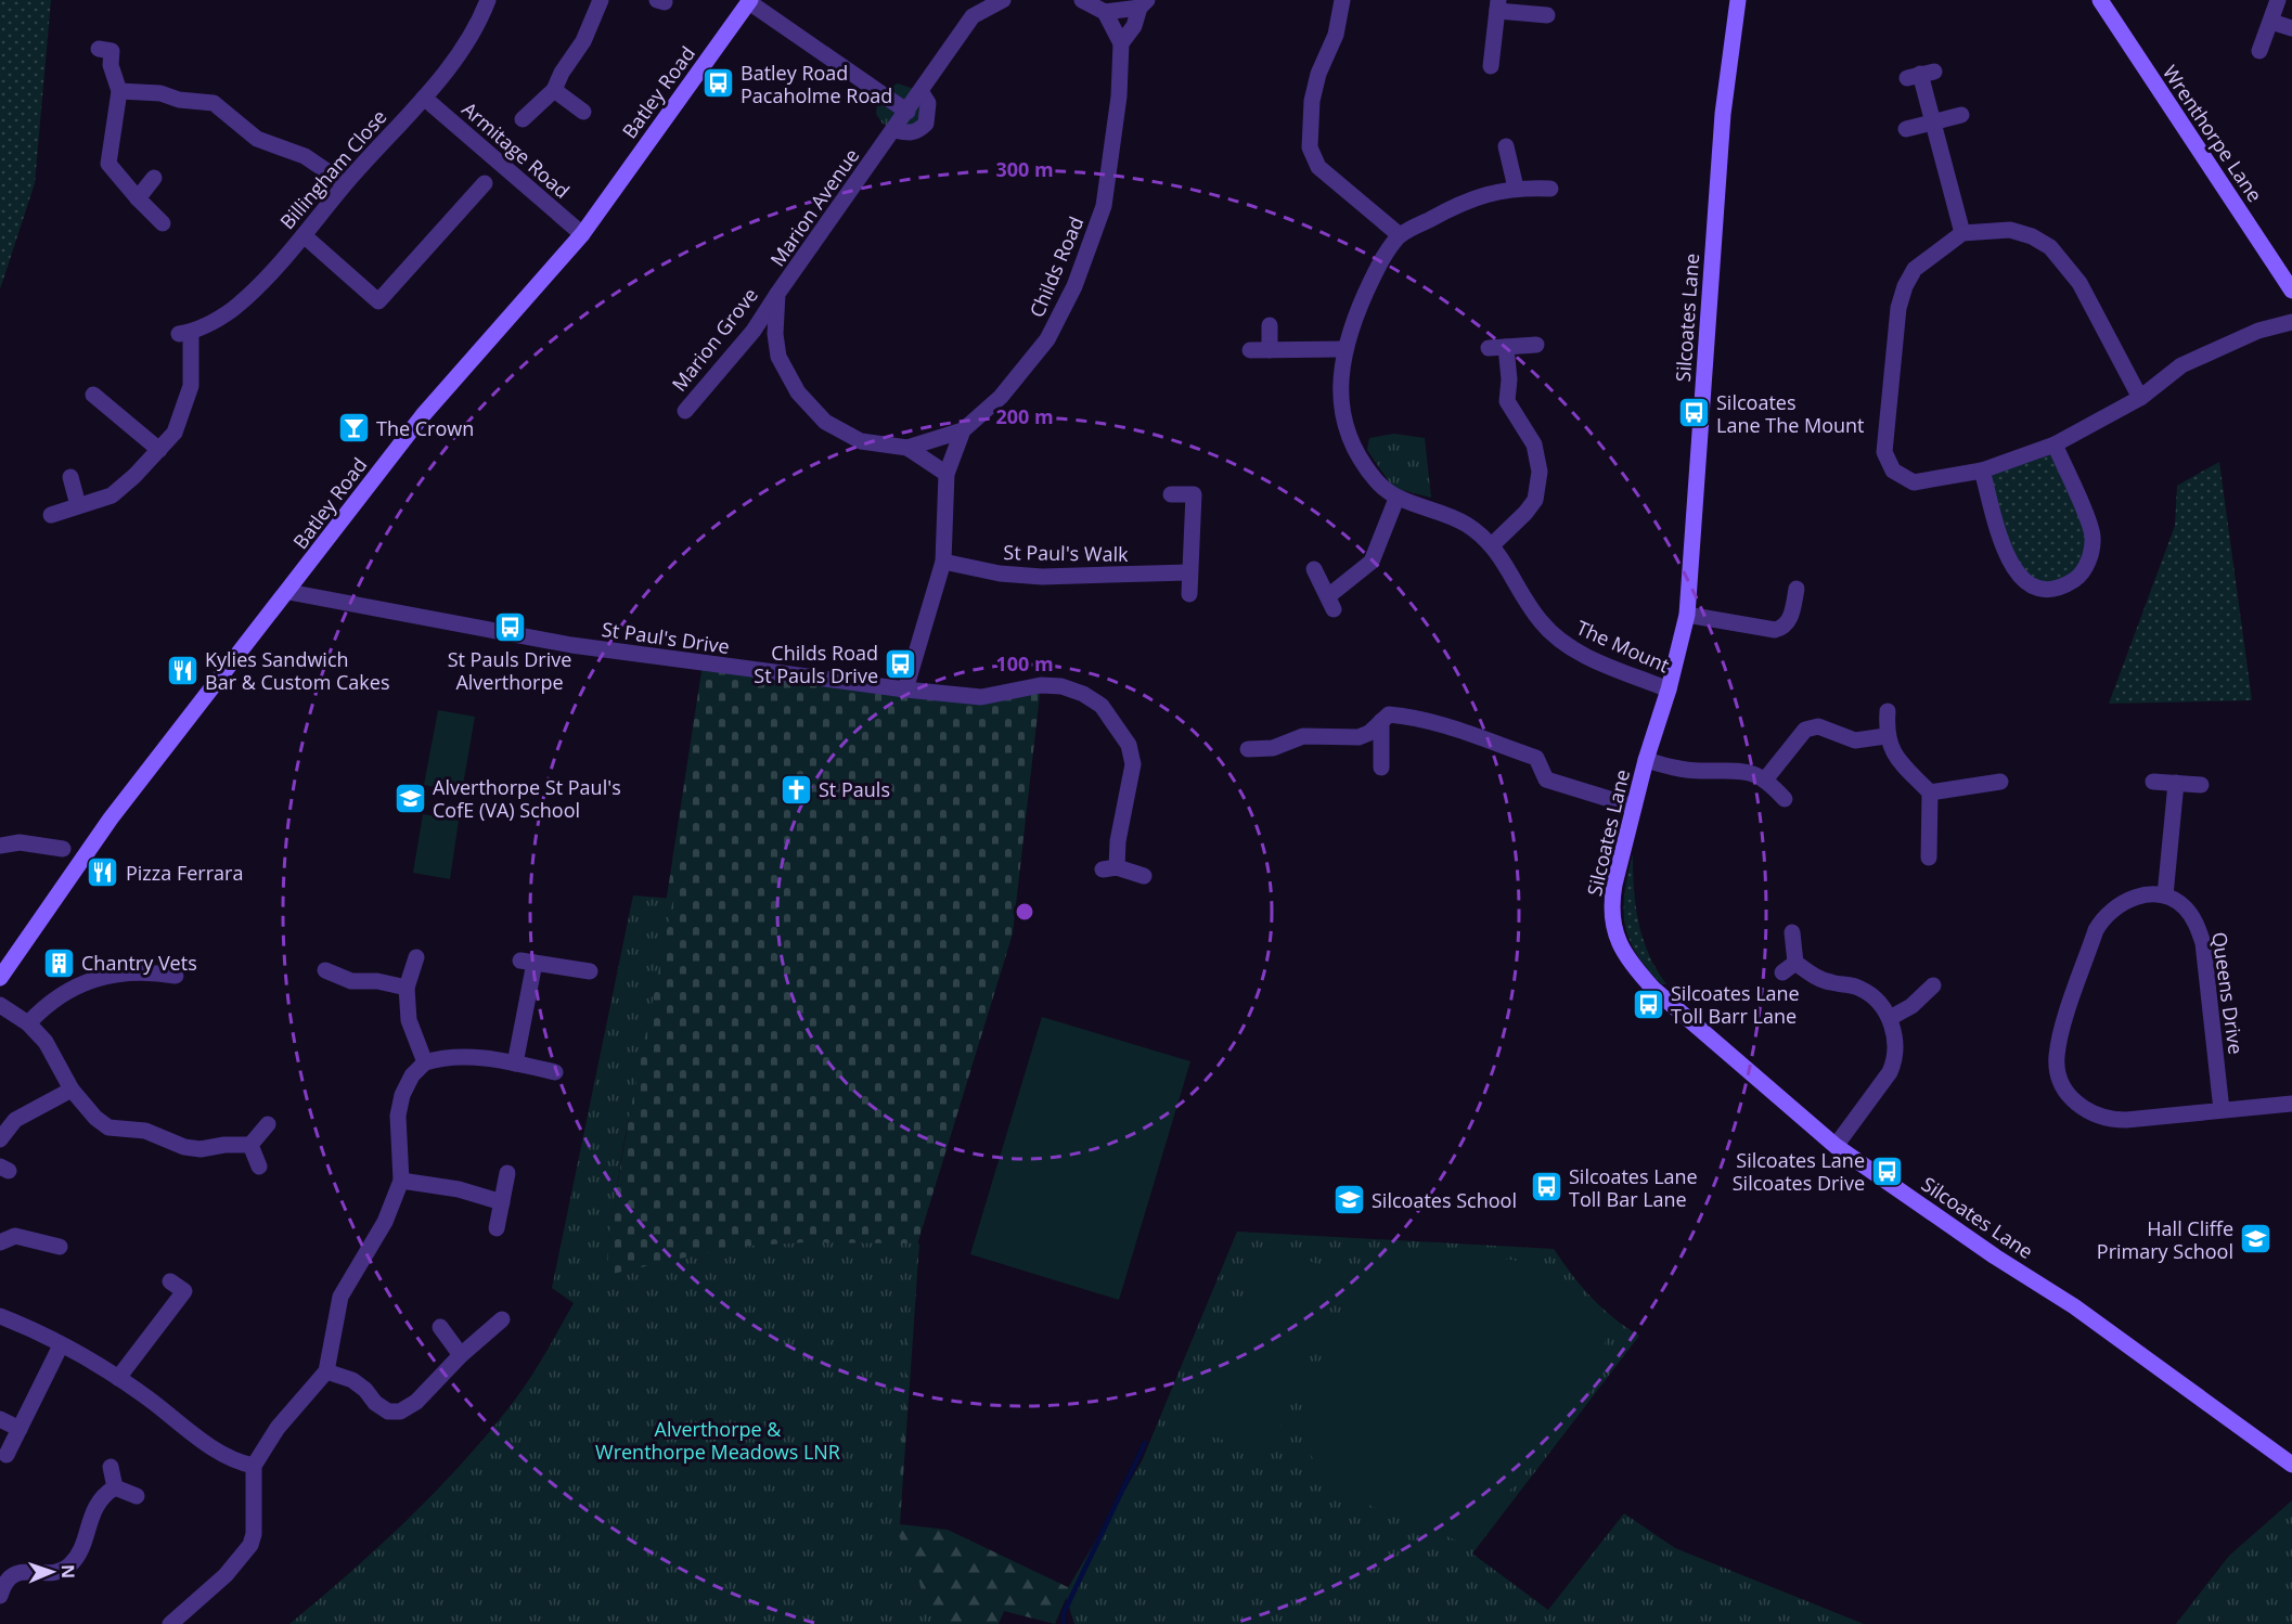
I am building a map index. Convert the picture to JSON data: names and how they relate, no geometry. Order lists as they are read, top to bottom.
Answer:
{
  "streets": {
    "street": [
      "Batley Road",
      "Wrenthorpe Lane",
      "Armitage Road",
      "Billingham Close",
      "Marion Avenue",
      "Childs Road",
      "Silcoates Lane",
      "Marion Grove",
      "St Paul's Walk",
      "St Paul's Drive",
      "The Mount",
      "Queens Drive"
    ]
  },
  "crossings": [
    ["Batley Road", "Armitage Road"],
    ["Batley Road", "St Paul's Drive"],
    ["Armitage Road", "Billingham Close"],
    ["Marion Avenue", "Childs Road"],
    ["Marion Avenue", "Marion Grove"],
    ["Childs Road", "St Paul's Walk"],
    ["Silcoates Lane", "The Mount"]
  ],
  "parks": ["Alverthorpe & Wrenthorpe Meadows LNR"],
  "places": {
    "bus stop": [
      "Batley Road Pacaholme Road",
      "Silcoates Lane The Mount",
      "St Pauls Drive Alverthorpe",
      "Childs Road St Pauls Drive",
      "Silcoates Lane Toll Barr Lane",
      "Silcoates Lane Silcoates Drive",
      "Silcoates Lane Toll Bar Lane"
    ],
    "bar": ["The Crown"],
    "restaurant": ["Kylies Sandwich Bar & Custom Cakes", "Pizza Ferrara"],
    "church": ["St Pauls"],
    "school or university": ["Alverthorpe St Paul's CofE (VA) School", "Silcoates School", "Hall Cliffe Primary School"],
    "building": ["Chantry Vets"]
  },
  "north": "right",
  "rings": ["300 m", "200 m", "100 m"]
}
